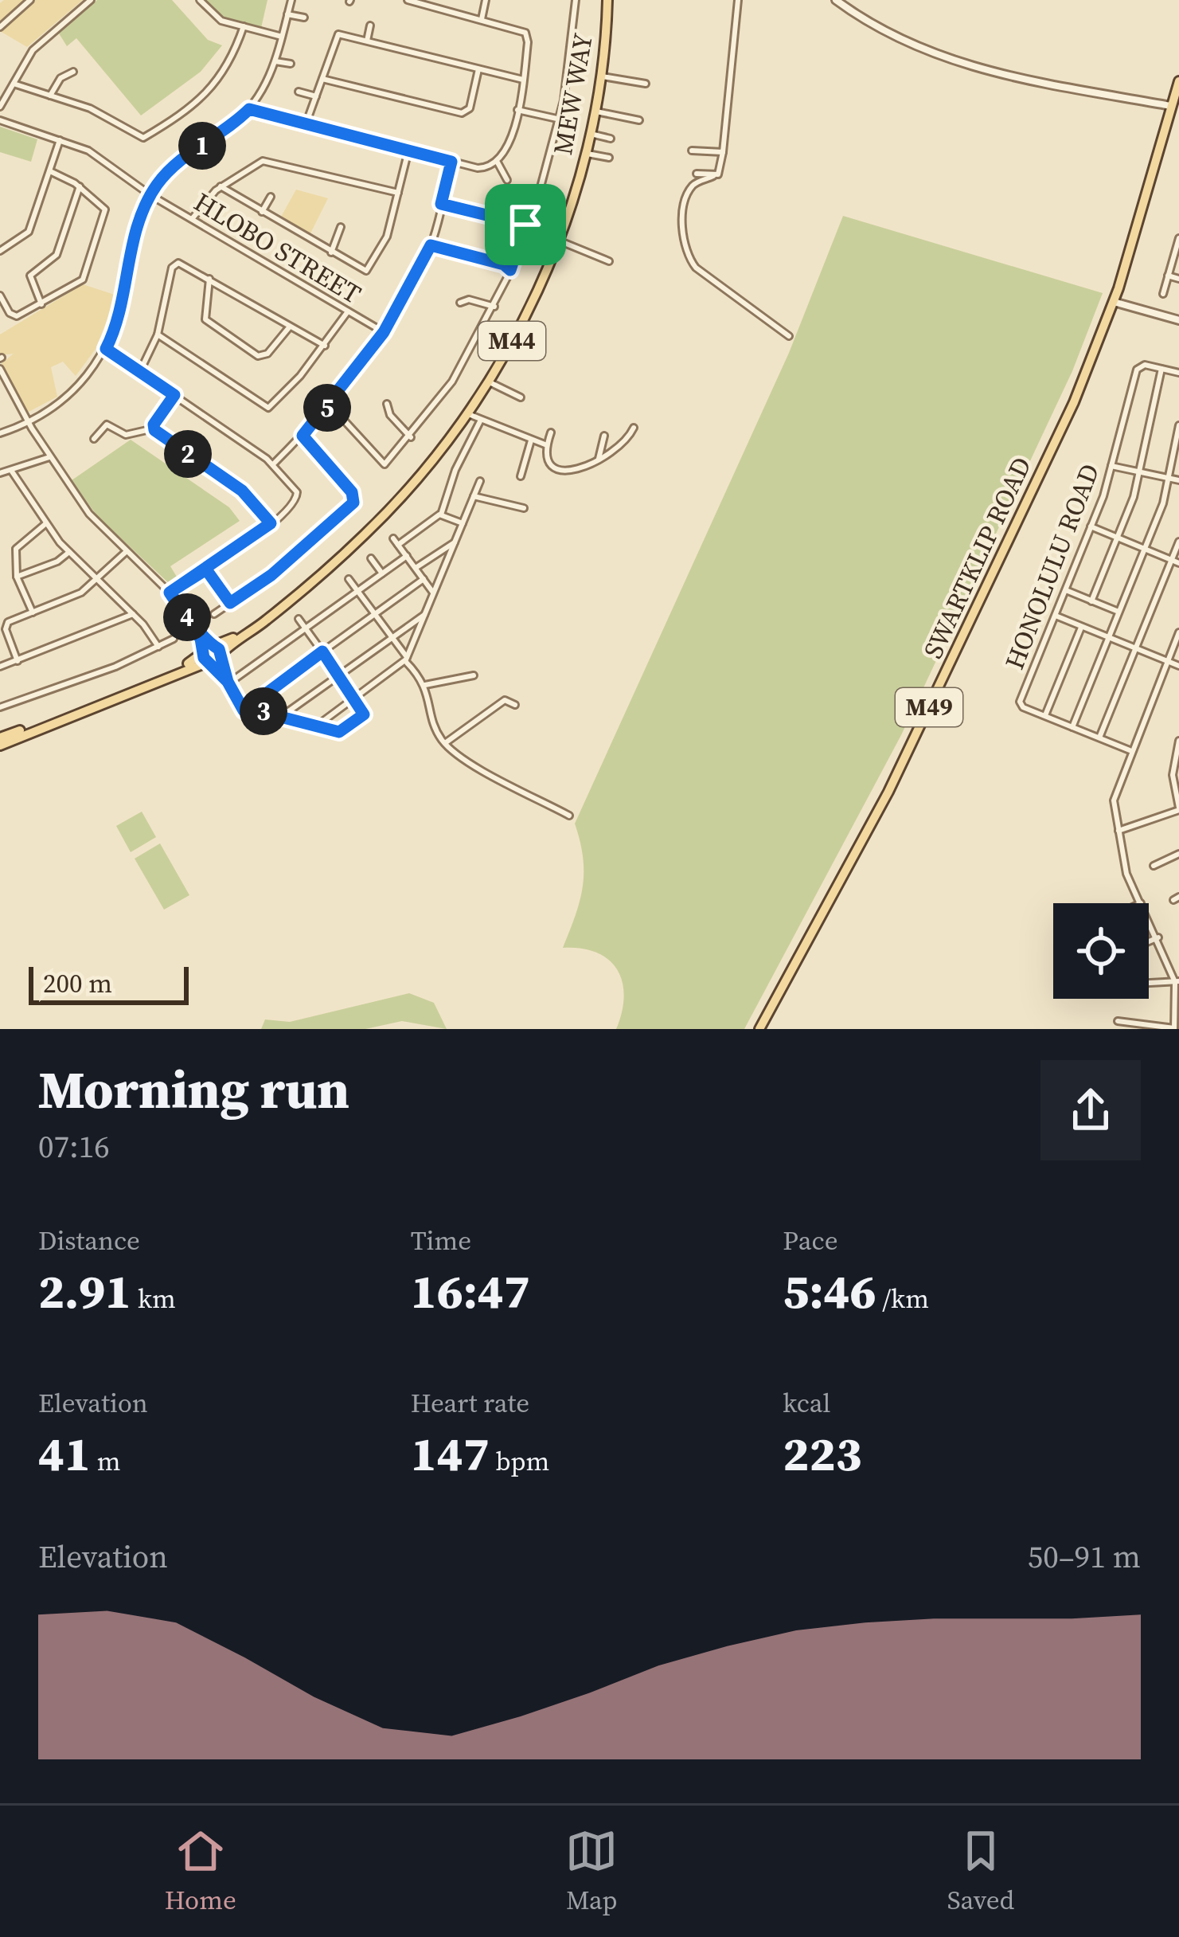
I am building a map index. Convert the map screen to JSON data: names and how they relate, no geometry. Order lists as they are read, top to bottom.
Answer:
{
  "streets": {
    "main road": [
      "MEW WAY",
      "M44",
      "SWARTKLIP ROAD",
      "M49"
    ],
    "street": ["HLOBO STREET", "HONOLULU ROAD"]
  },
  "scale_bar": "200 m",
  "page": {
    "pins": [
      "1",
      "5",
      "2",
      "4",
      "3"
    ],
    "scale": "200 m",
    "heading": ["Morning run", "07:16"],
    "stats": [
      ["Distance", "2.91 km"],
      ["Time", "16:47"],
      ["Pace", "5:46 /km"],
      ["Elevation", "41 m"],
      ["Heart rate", "147 bpm"],
      ["kcal", "223"]
    ],
    "chart": ["Elevation", "50–91 m"],
    "tabs": ["Home", "Map", "Saved"]
  }
}
